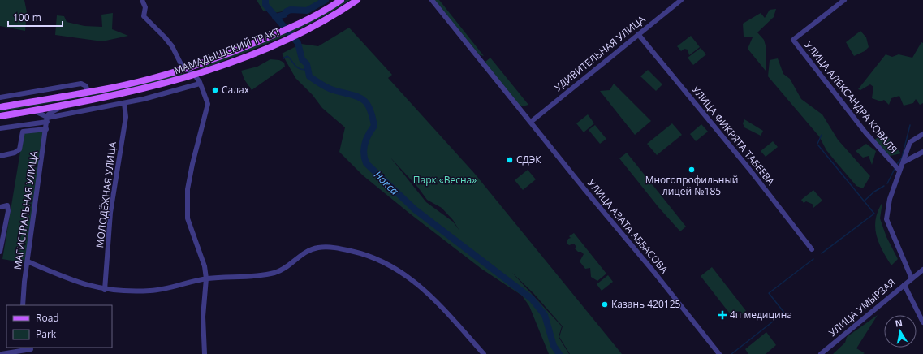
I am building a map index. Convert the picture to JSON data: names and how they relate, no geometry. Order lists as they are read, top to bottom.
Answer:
{
  "streets": {
    "main road": ["МАМАДЫШСКИЙ ТРАКТ"],
    "street": [
      "УДИВИТЕЛЬНАЯ УЛИЦА",
      "УЛИЦА АЛЕКСАНДРА КОВАЛЯ",
      "УЛИЦА ФИКРЯТА ТАБЕЕВА",
      "МОЛОДЁЖНАЯ УЛИЦА",
      "МАГИСТРАЛЬНАЯ УЛИЦА",
      "УЛИЦА АЗАТА АББАСОВА",
      "УЛИЦА УМЫРЗАЯ"
    ]
  },
  "crossings": [
    ["УДИВИТЕЛЬНАЯ УЛИЦА", "УЛИЦА ФИКРЯТА ТАБЕЕВА"],
    ["УДИВИТЕЛЬНАЯ УЛИЦА", "УЛИЦА АЗАТА АББАСОВА"]
  ],
  "water": ["Нокса"],
  "parks": ["Парк «Весна»"],
  "places": {
    "other": [
      "Салах",
      "СДЭК",
      "Многопрофильный лицей №185",
      "Казань 420125"
    ],
    "health": ["4п медицина"]
  },
  "legend": ["Road", "Park"],
  "scale_bar": "100 m",
  "north": "top"
}
